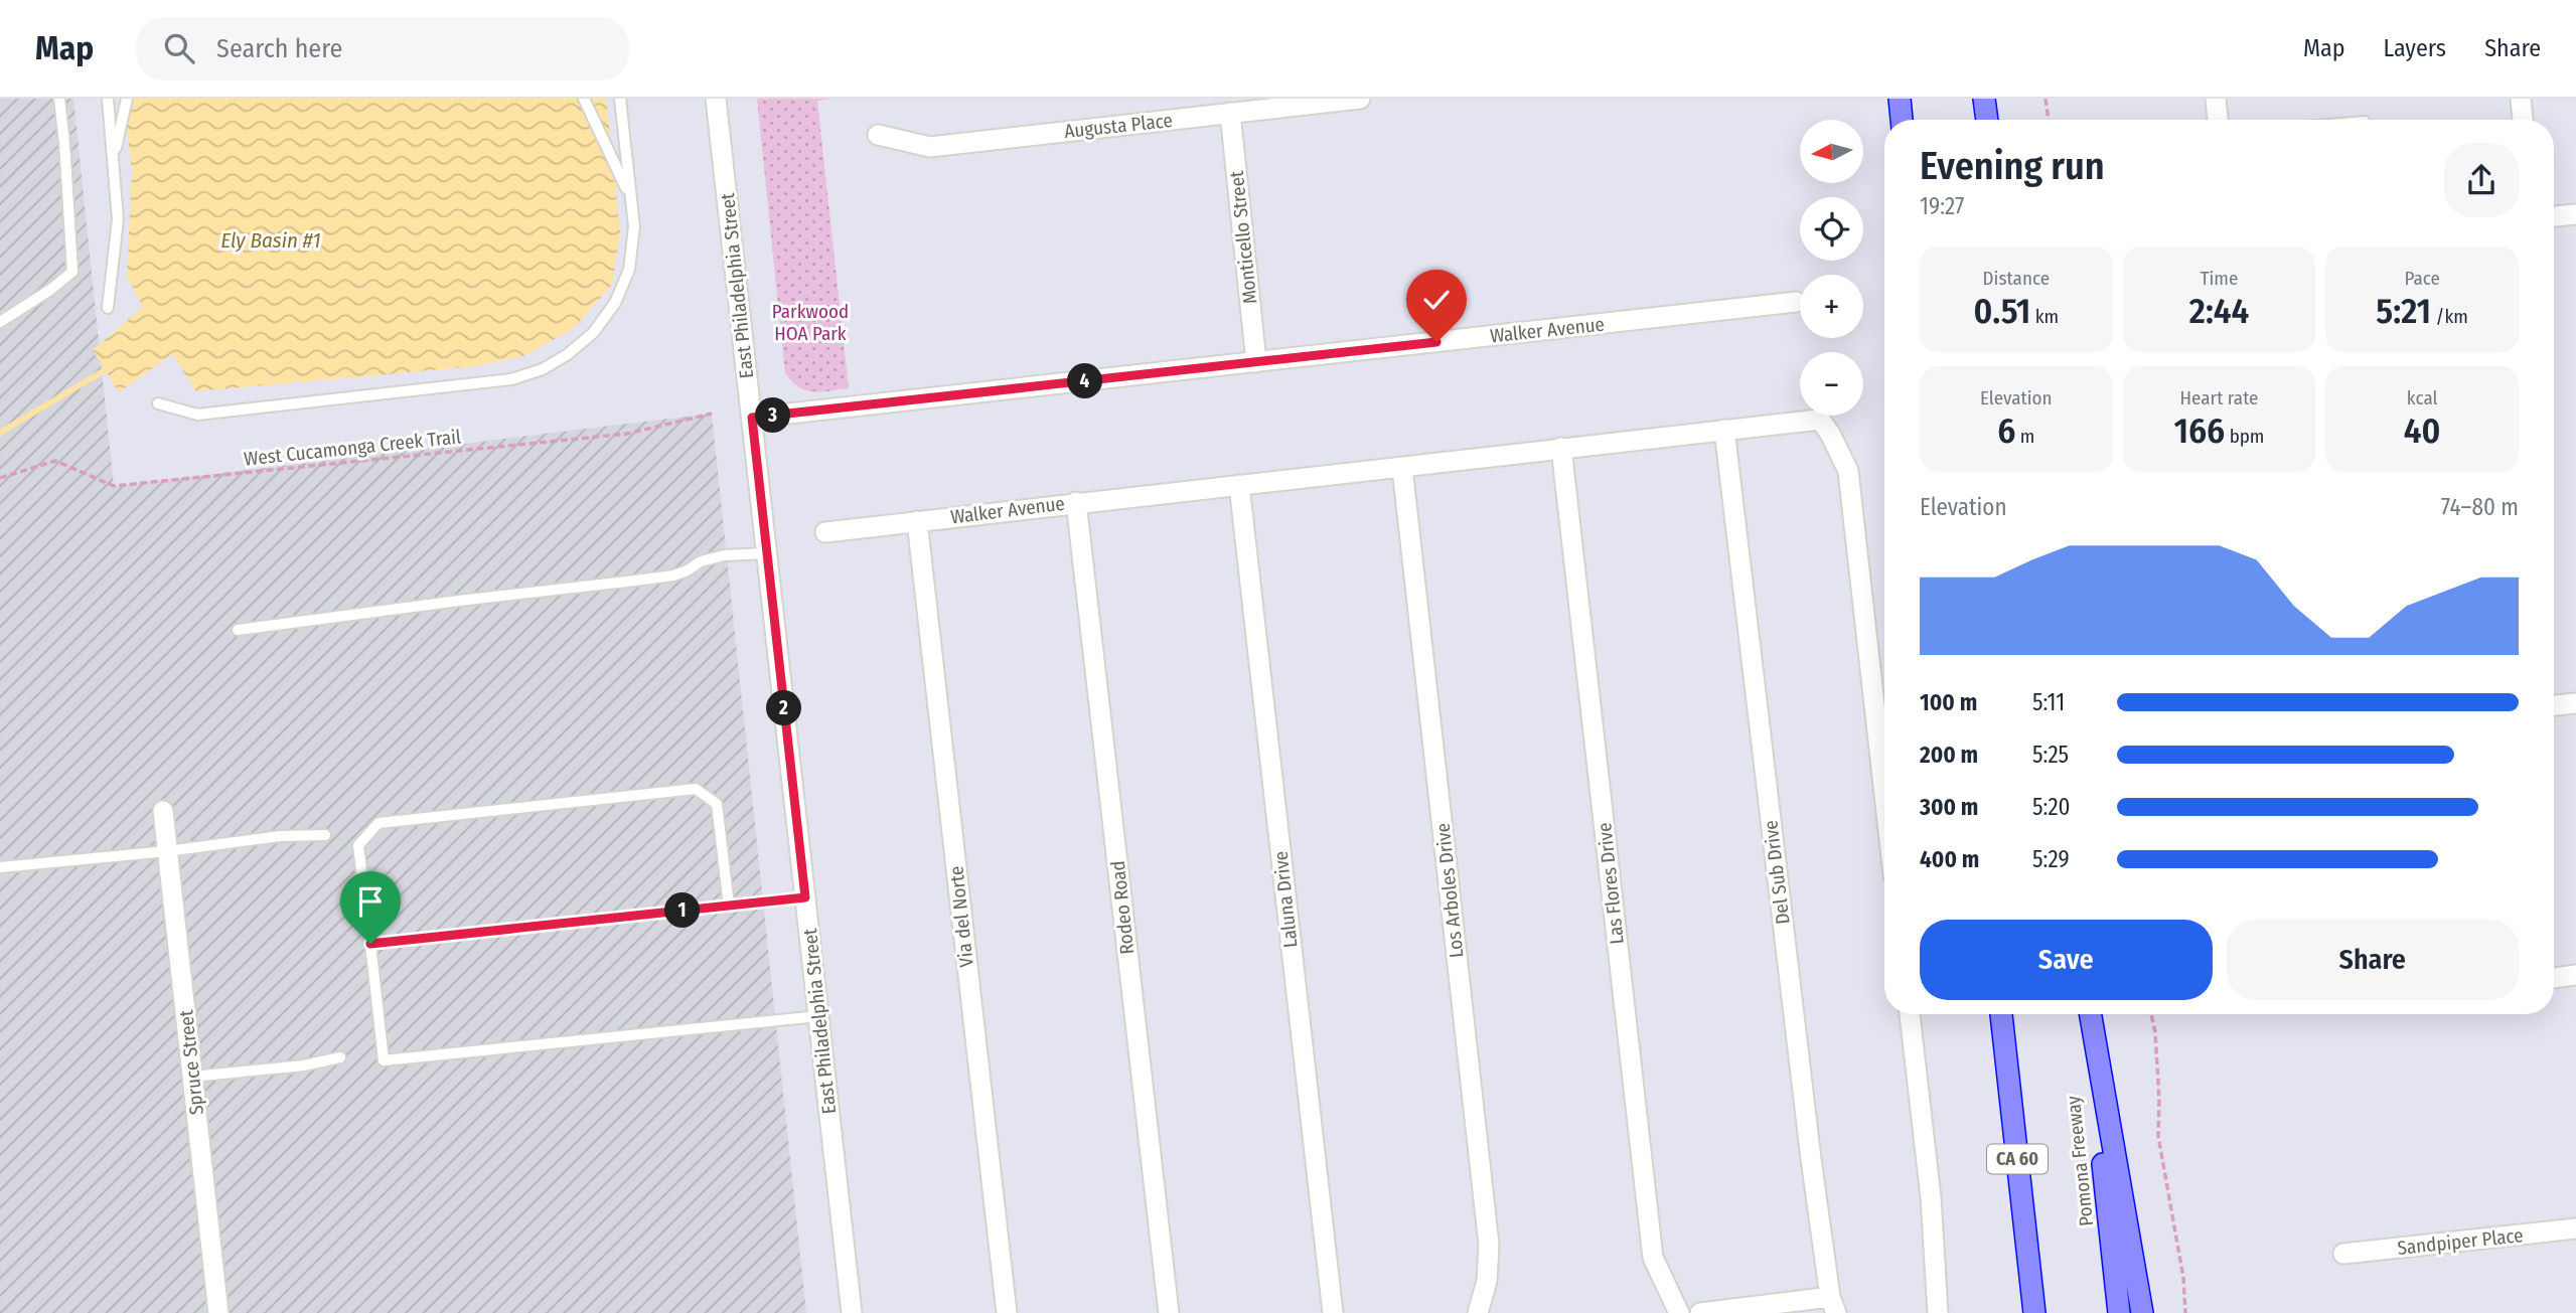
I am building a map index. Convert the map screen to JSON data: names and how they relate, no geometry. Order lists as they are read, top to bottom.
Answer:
{
  "streets": {
    "highway": ["CA 60", "Pomona Freeway"],
    "street": [
      "Augusta Place",
      "Monticello Street",
      "East Philadelphia Street",
      "Walker Avenue",
      "Del Sub Drive",
      "Las Flores Drive",
      "Los Arboles Drive",
      "Laluna Drive",
      "Rodeo Road",
      "Via del Norte",
      "Spruce Street",
      "Sandpiper Place"
    ],
    "path": ["West Cucamonga Creek Trail"]
  },
  "crossings": [
    ["Augusta Place", "Monticello Street"],
    ["Monticello Street", "Walker Avenue"],
    ["East Philadelphia Street", "Walker Avenue"],
    ["Walker Avenue", "Del Sub Drive"],
    ["Walker Avenue", "Las Flores Drive"],
    ["Walker Avenue", "Los Arboles Drive"],
    ["Walker Avenue", "Laluna Drive"],
    ["Walker Avenue", "Rodeo Road"],
    ["Walker Avenue", "Via del Norte"]
  ],
  "water": ["Ely Basin #1"],
  "parks": ["Parkwood HOA Park"],
  "north": "left",
  "page": {
    "header": "Map",
    "search": "Search here",
    "nav": ["Map", "Layers", "Share"],
    "map_buttons": ["+", "−"],
    "heading": ["Evening run", "19:27"],
    "stats": [
      ["Distance", "0.51 km"],
      ["Time", "2:44"],
      ["Pace", "5:21 /km"],
      ["Elevation", "6 m"],
      ["Heart rate", "166 bpm"],
      ["kcal", "40"]
    ],
    "pins": [
      "4",
      "3",
      "2",
      "1"
    ],
    "chart": ["Elevation", "74–80 m"],
    "list": [
      {
        "name": "100 m",
        "note": "5:11"
      },
      {
        "name": "200 m",
        "note": "5:25"
      },
      {
        "name": "300 m",
        "note": "5:20"
      },
      {
        "name": "400 m",
        "note": "5:29"
      }
    ],
    "buttons": ["Save", "Share"]
  }
}
